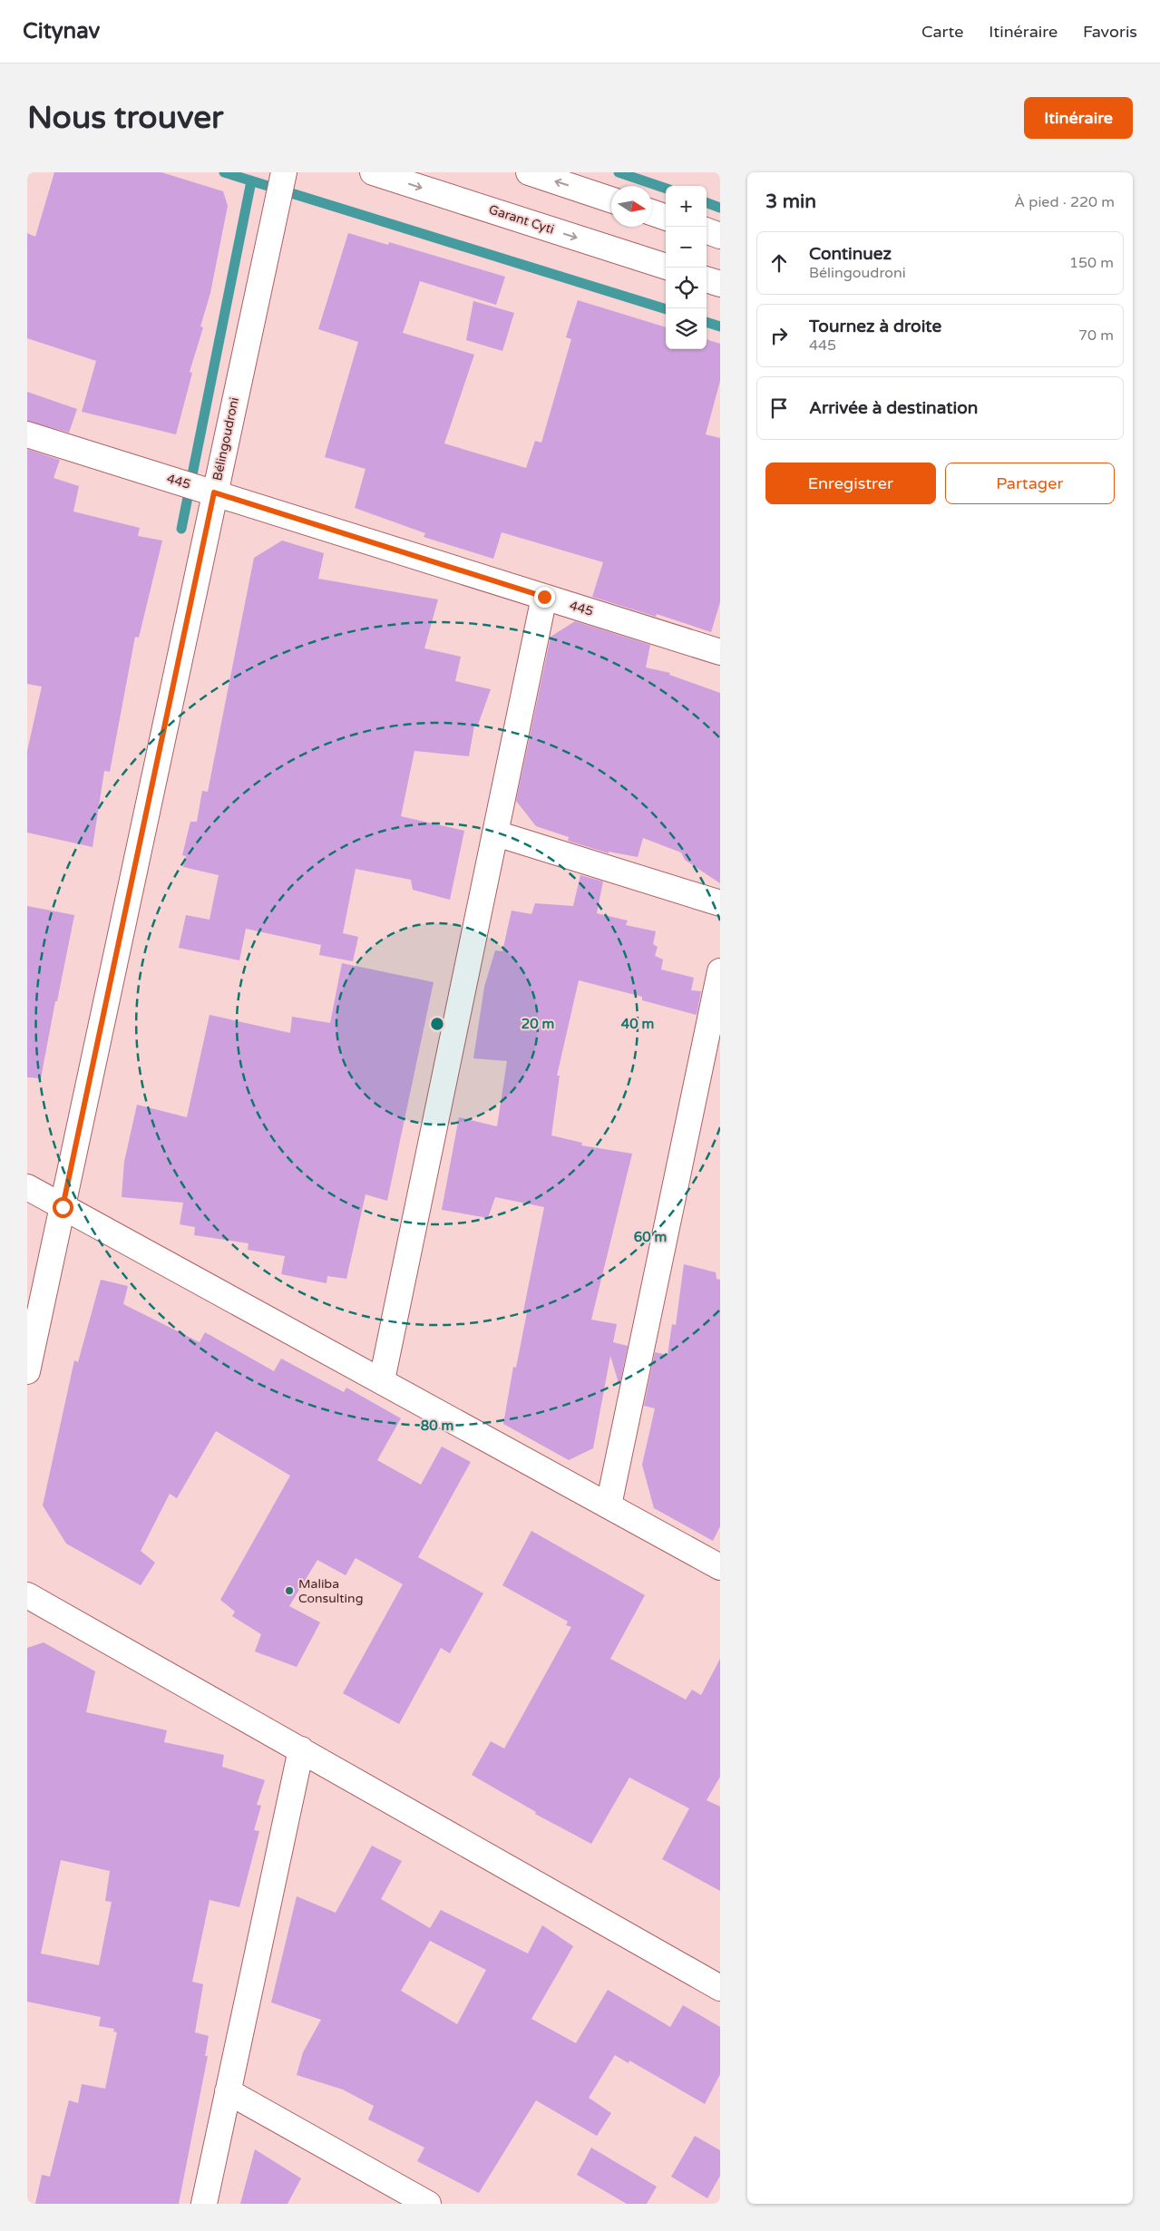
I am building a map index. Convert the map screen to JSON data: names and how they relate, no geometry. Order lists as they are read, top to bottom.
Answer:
{
  "streets": {
    "street": ["Garant Cyti", "Bélingoudroni", "445"]
  },
  "crossings": [
    ["Bélingoudroni", "445"]
  ],
  "places": ["Maliba Consulting"],
  "north": "right",
  "page": {
    "header": "Citynav",
    "nav": ["Carte", "Itinéraire", "Favoris"],
    "buttons": [
      "Itinéraire",
      ["Enregistrer", "Partager"]
    ],
    "title": "Nous trouver",
    "heading": ["3 min", "À pied · 220 m"],
    "map_buttons": ["+", "−"],
    "list": [
      ["Continuez", "Bélingoudroni", "150 m"],
      ["Tournez à droite", "445", "70 m"],
      "Arrivée à destination"
    ]
  },
  "rings": [
    "20 m",
    "40 m",
    "60 m",
    "80 m"
  ]
}
